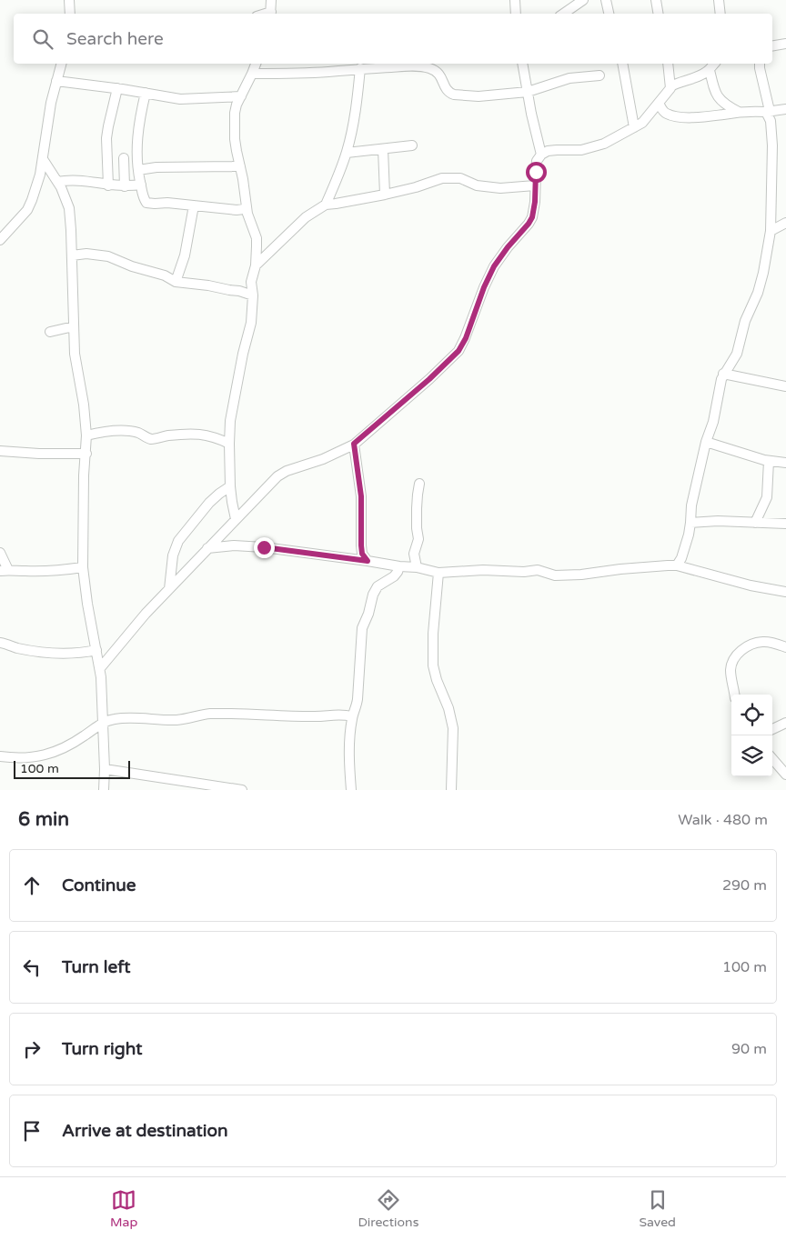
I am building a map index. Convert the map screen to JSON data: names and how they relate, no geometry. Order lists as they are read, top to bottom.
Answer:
{
  "scale_bar": "100 m",
  "page": {
    "search": "Search here",
    "scale": "100 m",
    "heading": ["6 min", "Walk · 480 m"],
    "list": [
      ["Continue", "290 m"],
      ["Turn left", "100 m"],
      ["Turn right", "90 m"],
      "Arrive at destination"
    ],
    "nav": ["Map", "Directions", "Saved"]
  }
}
